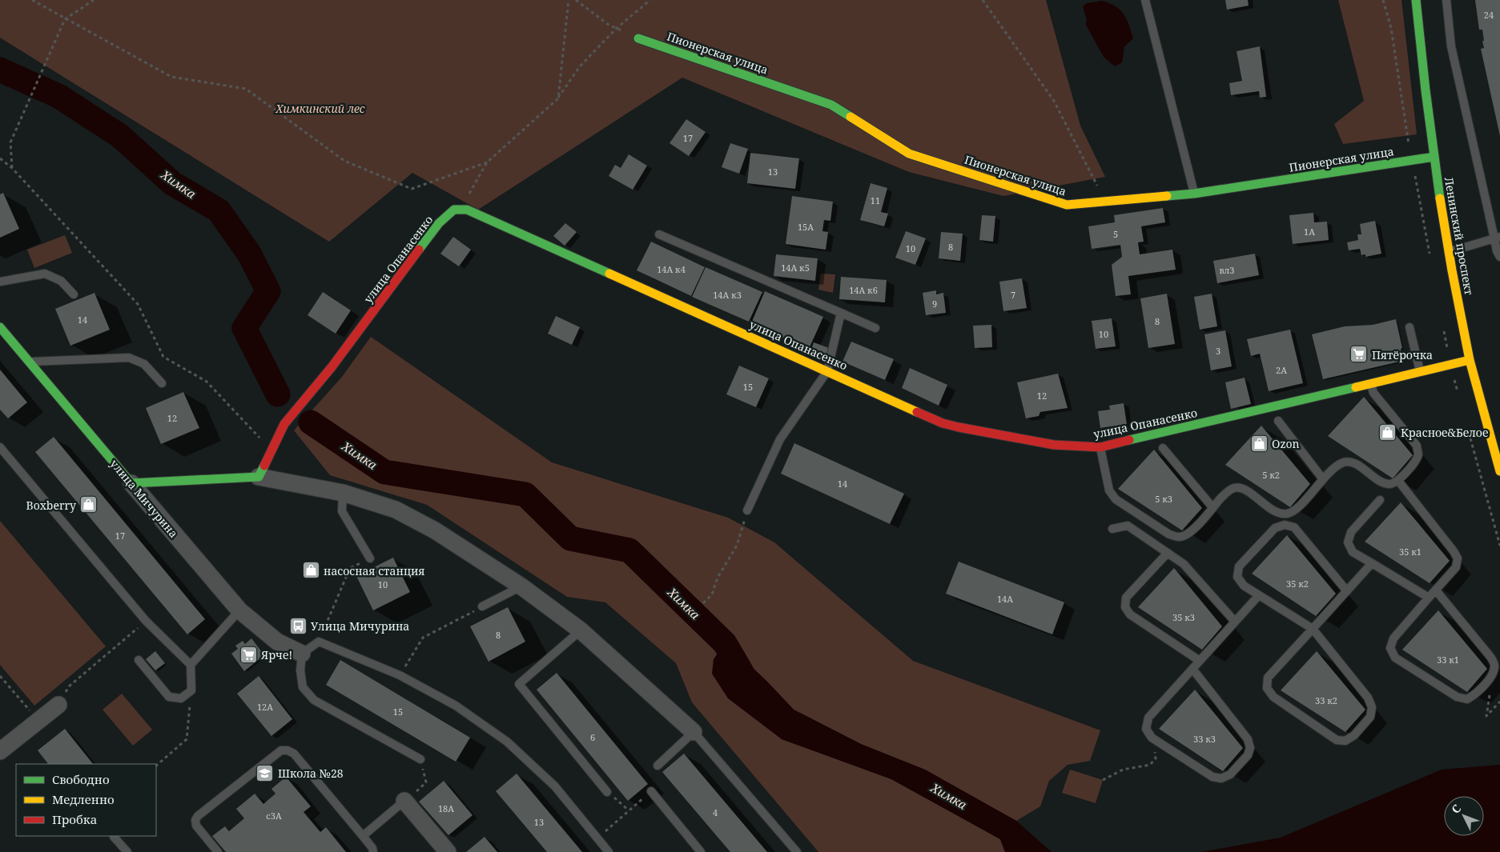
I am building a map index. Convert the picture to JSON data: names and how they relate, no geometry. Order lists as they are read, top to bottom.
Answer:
{
  "streets": {
    "street": [
      "Пионерская улица",
      "Ленинский проспект",
      "улица Опанасенко",
      "улица Мичурина"
    ]
  },
  "crossings": [
    ["Пионерская улица", "Ленинский проспект"],
    ["Ленинский проспект", "улица Опанасенко"]
  ],
  "water": ["Химка"],
  "parks": ["Химкинский лес"],
  "places": {
    "supermarket": ["Пятёрочка", "Ярче!"],
    "shop": [
      "Красное&Белое",
      "Ozon",
      "Boxberry",
      "насосная станция"
    ],
    "bus stop": ["Улица Мичурина"],
    "school or university": ["Школа №28"]
  },
  "house_numbers": [
    "24",
    "17",
    "13",
    "11",
    "15А",
    "1А",
    "5",
    "8",
    "10",
    "14А к5",
    "14А к4",
    "вл3",
    "14А к6",
    "14А к3",
    "7",
    "9",
    "14",
    "8",
    "10",
    "3",
    "2А",
    "15",
    "12",
    "12",
    "5 к2",
    "14",
    "5 к3",
    "17",
    "35 к1",
    "35 к2",
    "10",
    "14А",
    "35 к3",
    "8",
    "33 к1",
    "33 к2",
    "12А",
    "15",
    "6",
    "33 к3",
    "18А",
    "4",
    "с3А",
    "13"
  ],
  "legend": ["Свободно", "Медленно", "Пробка"],
  "north": "top left"
}
